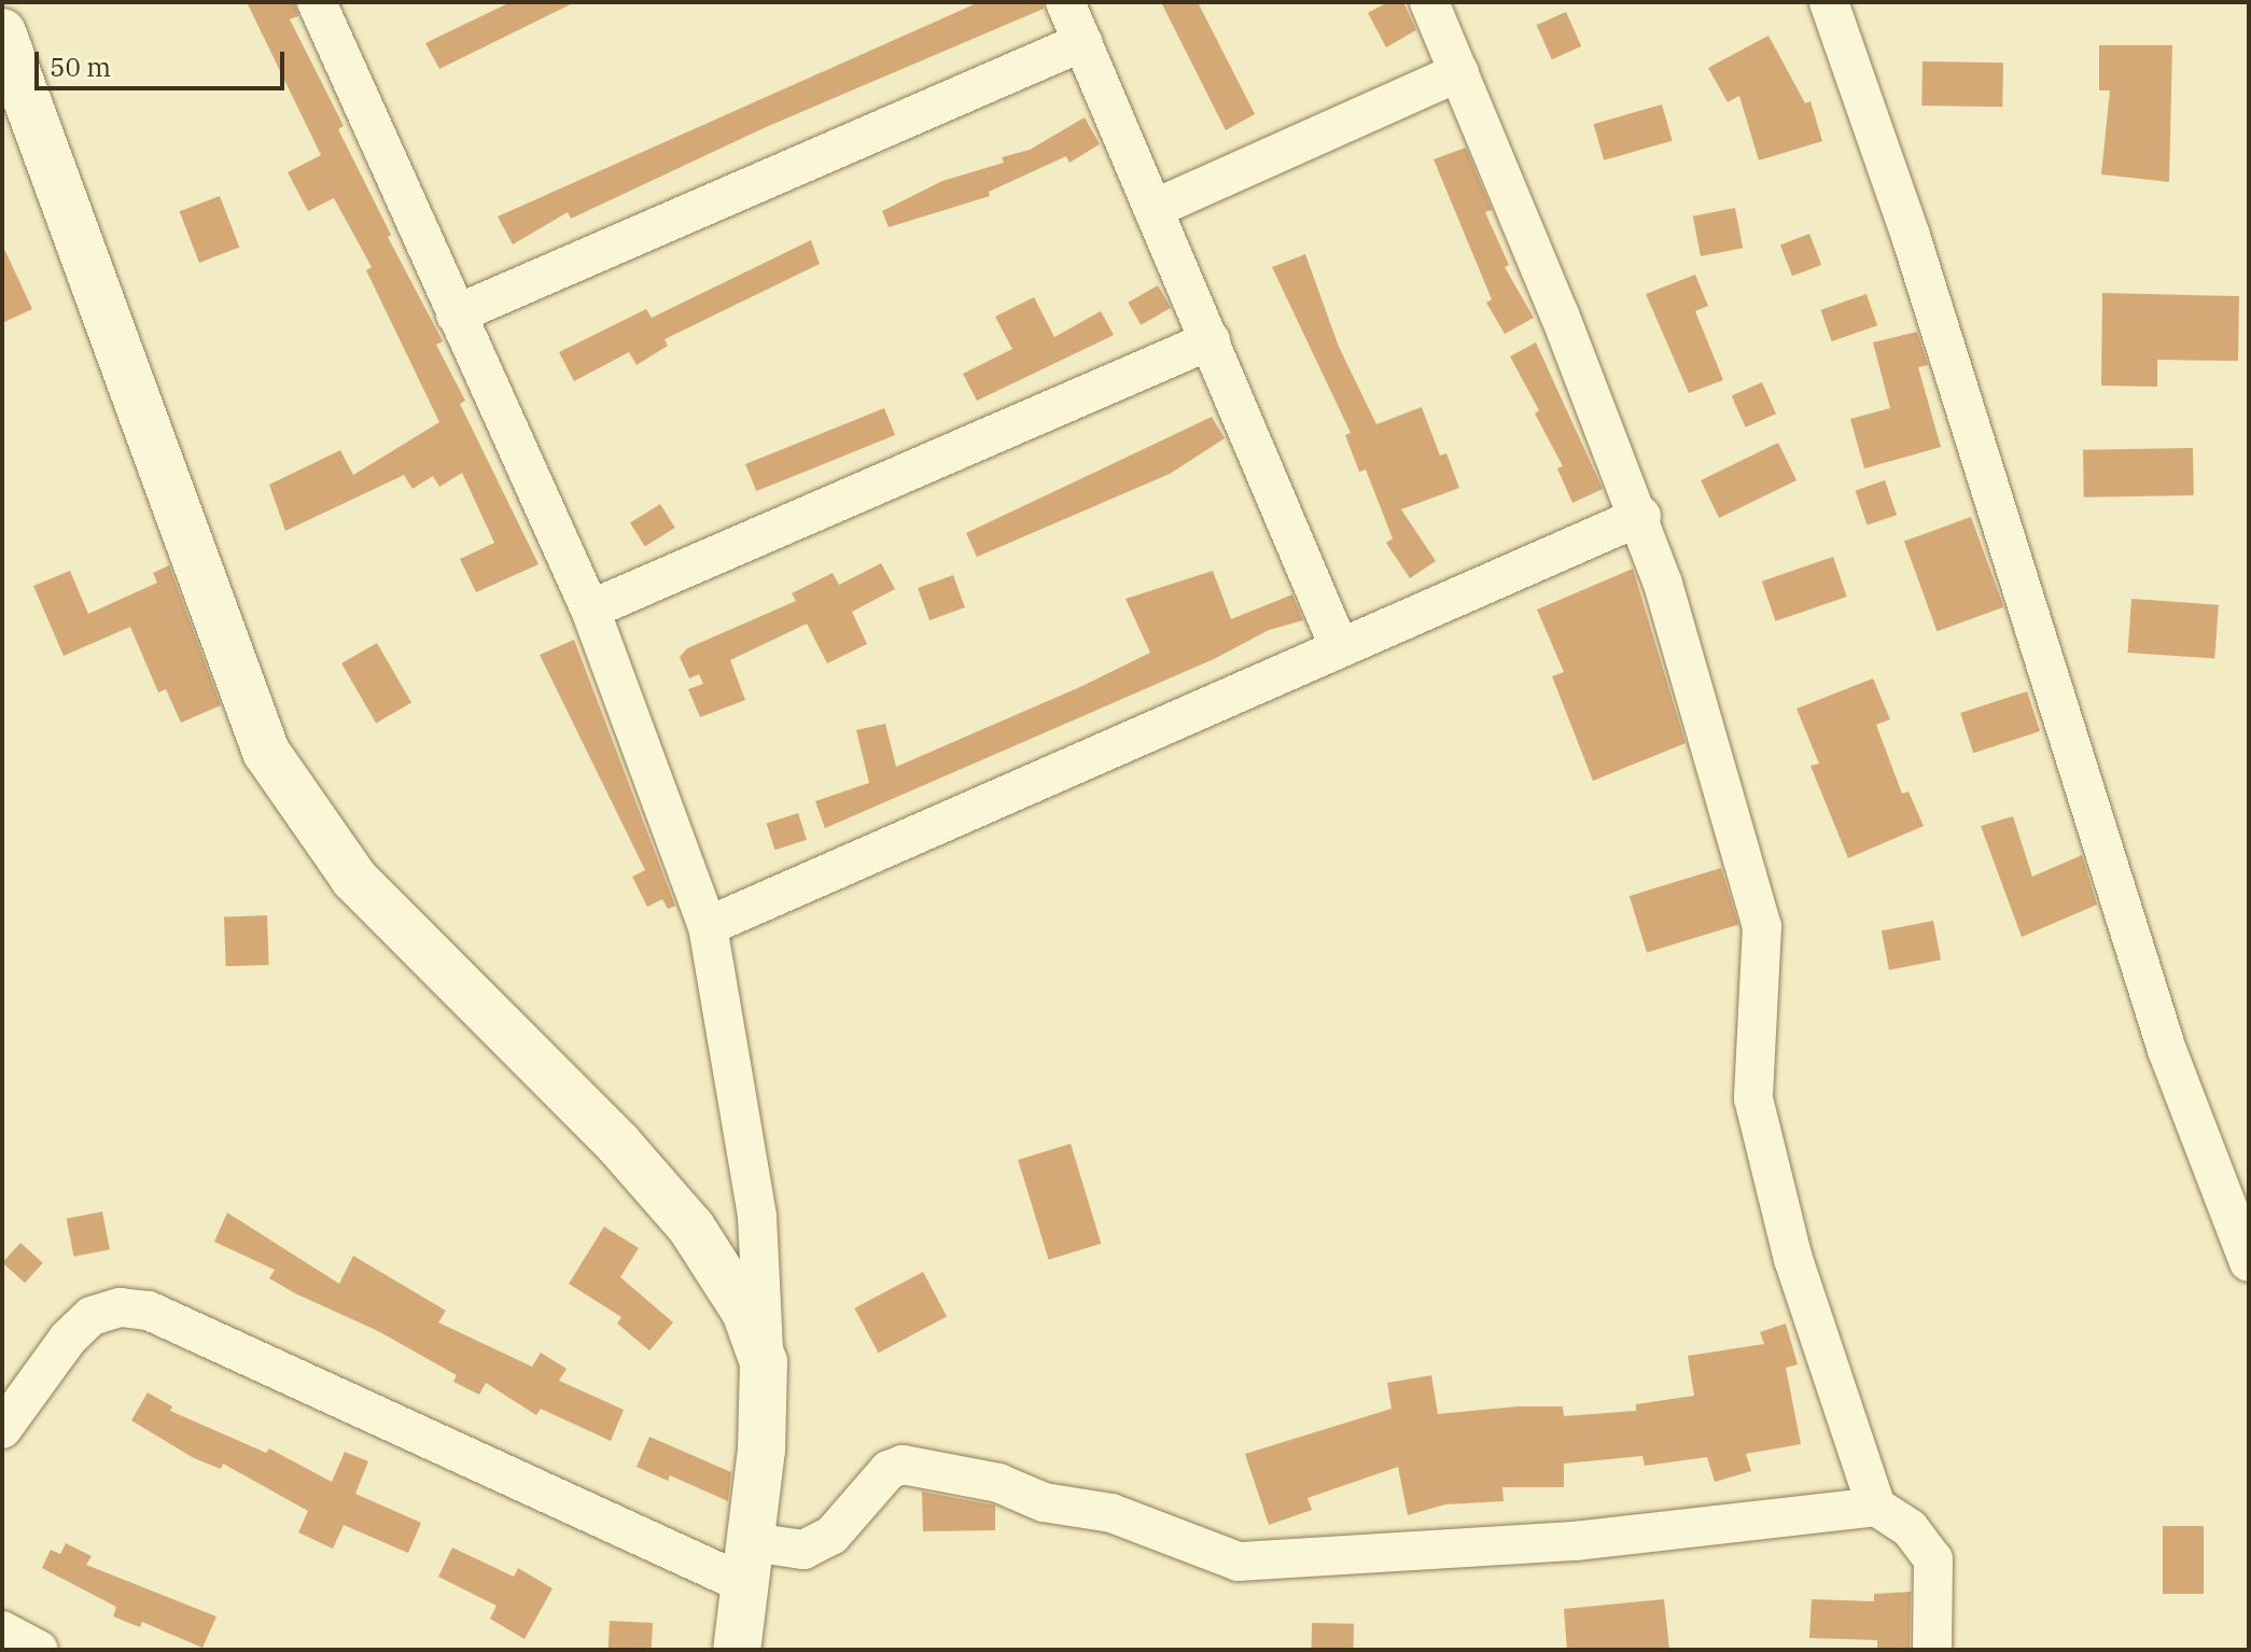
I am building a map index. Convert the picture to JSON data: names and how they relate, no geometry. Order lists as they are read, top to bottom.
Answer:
{
  "scale_bar": "50 m"
}
